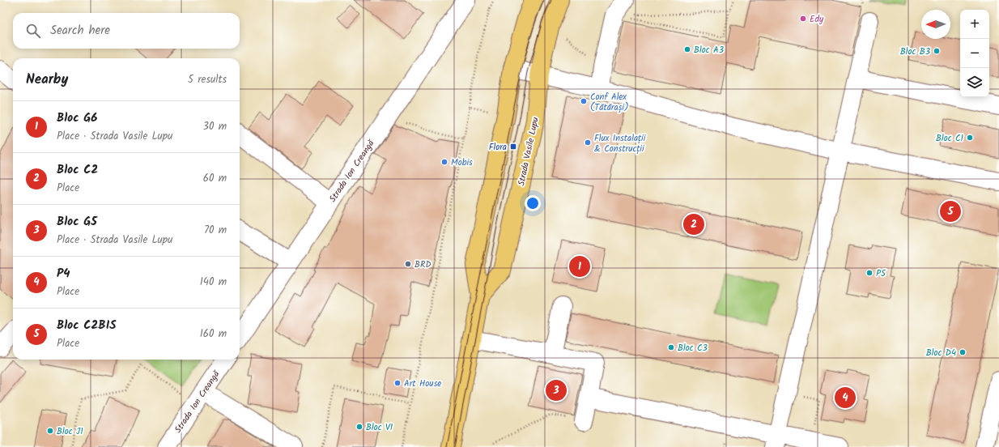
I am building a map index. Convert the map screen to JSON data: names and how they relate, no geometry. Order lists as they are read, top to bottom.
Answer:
{
  "streets": {
    "main road": ["Strada Vasile Lupu"],
    "street": ["Strada Ion Creangă"]
  },
  "places": {
    "other": [
      "Edy",
      "Bloc A3",
      "Bloc B3",
      "Conf Alex (Tătărași)",
      "Bloc C1",
      "Flux Instalații & Construcții",
      "Mobis",
      "BRD",
      "P5",
      "Bloc C3",
      "Bloc D4",
      "Art House",
      "Bloc V1",
      "Bloc J1"
    ],
    "transit": ["Flora"]
  },
  "north": "left",
  "page": {
    "map_buttons": ["+", "−"],
    "search": "Search here",
    "heading": ["Nearby", "5 results"],
    "list": [
      {
        "mark": "1",
        "name": "Bloc G6",
        "note": "Place · Strada Vasile Lupu",
        "value": "30 m"
      },
      {
        "mark": "2",
        "name": "Bloc C2",
        "note": "Place",
        "value": "60 m"
      },
      {
        "mark": "3",
        "name": "Bloc G5",
        "note": "Place · Strada Vasile Lupu",
        "value": "70 m"
      },
      {
        "mark": "4",
        "name": "P4",
        "note": "Place",
        "value": "140 m"
      },
      {
        "mark": "5",
        "name": "Bloc C2BIS",
        "note": "Place",
        "value": "160 m"
      }
    ],
    "pins": [
      "5",
      "2",
      "1",
      "3",
      "4"
    ]
  }
}
